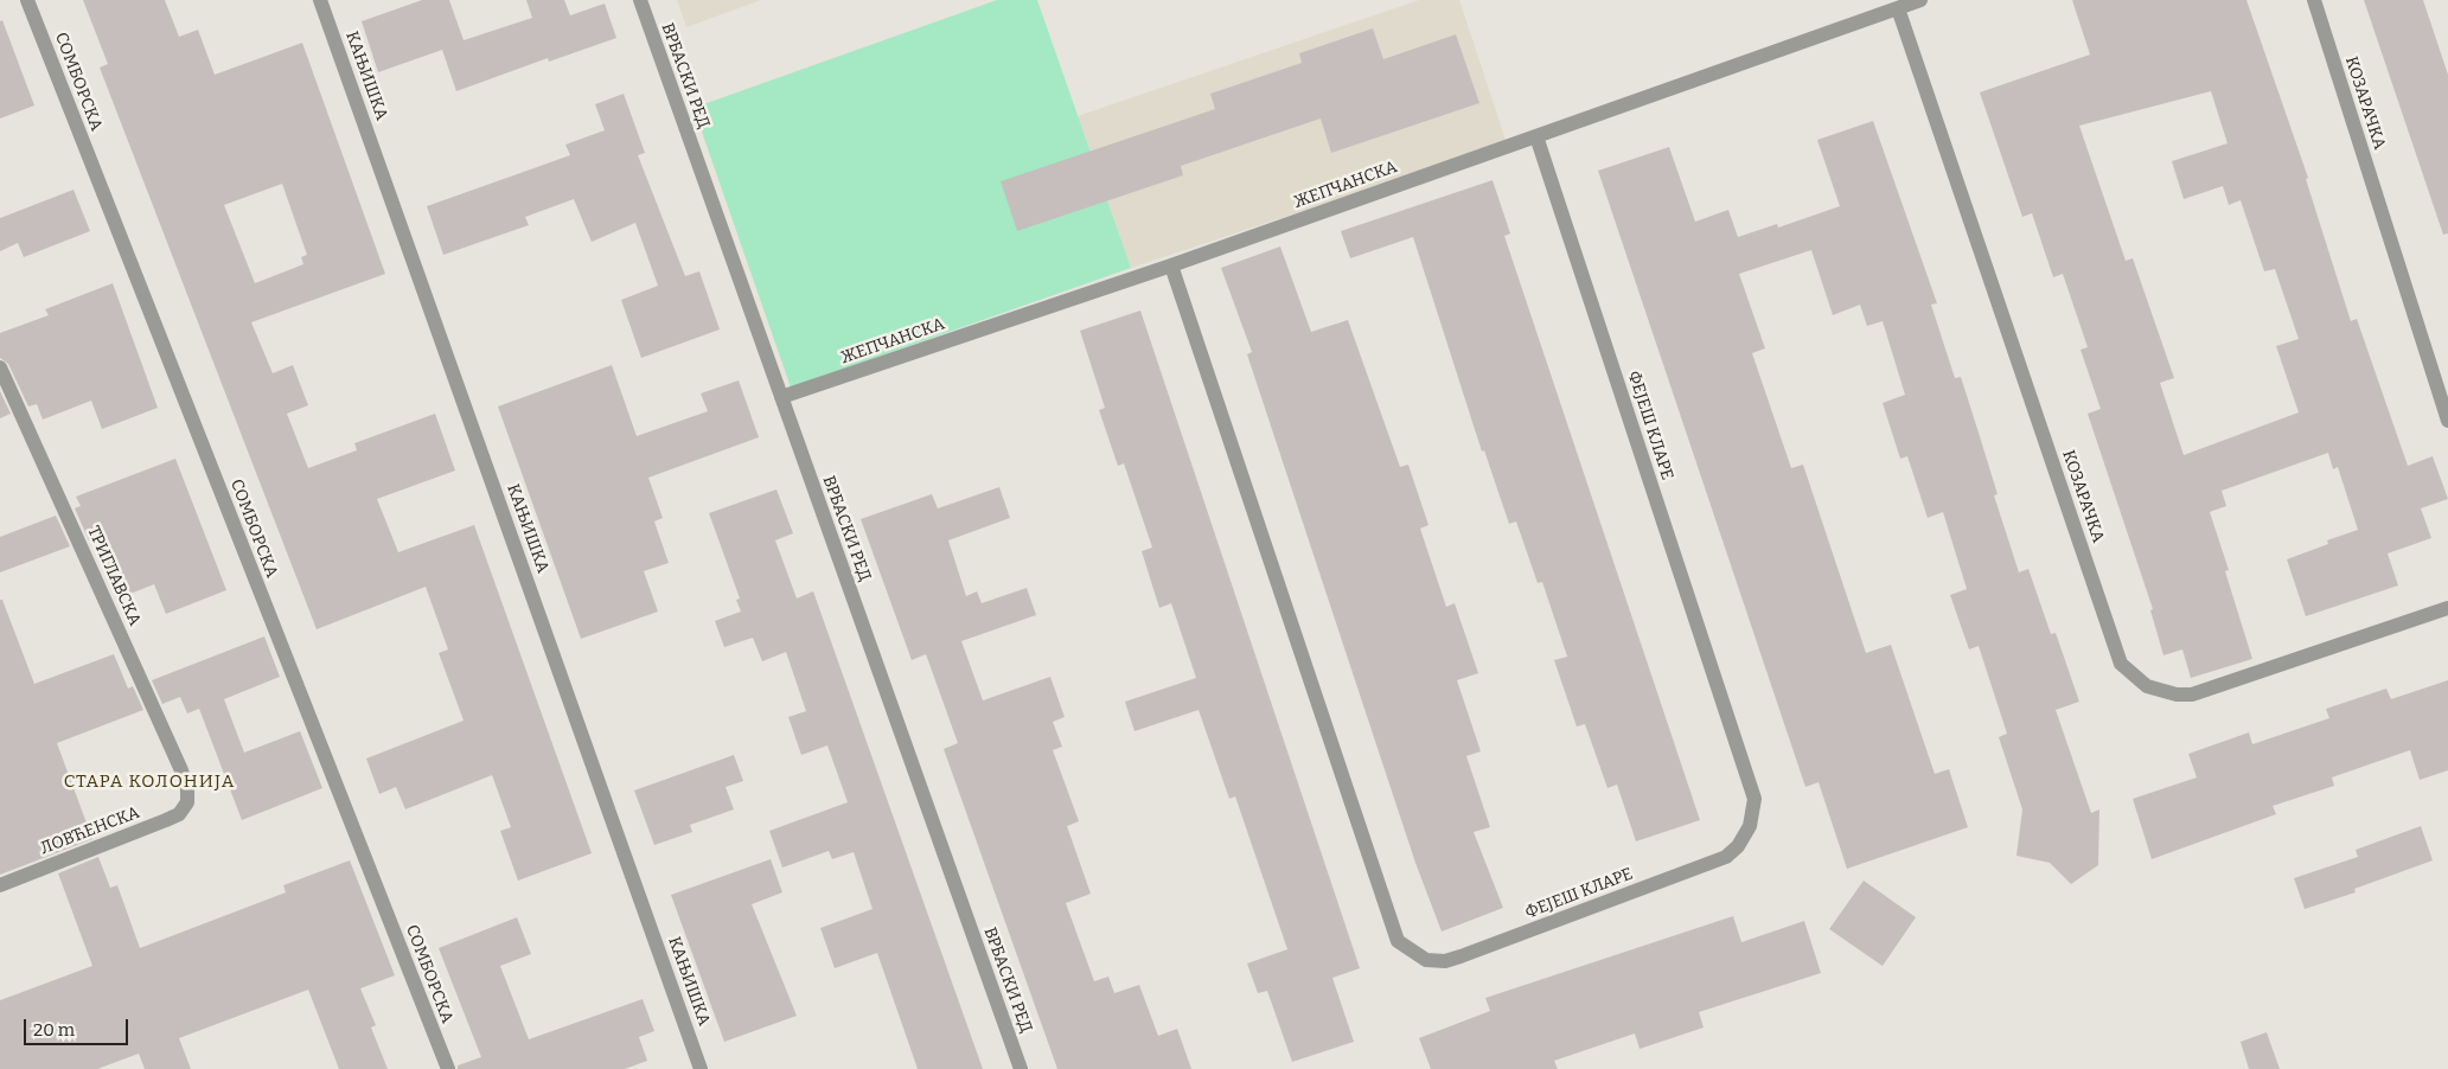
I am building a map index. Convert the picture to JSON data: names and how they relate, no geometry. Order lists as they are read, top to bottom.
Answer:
{
  "streets": {
    "street": [
      "КАЊИШКА",
      "ВРБАСКИ РЕД",
      "СОМБОРСКА",
      "КОЗАРАЧКА",
      "ЖЕПЧАНСКА",
      "ФЕЈЕШ КЛАРЕ",
      "ТРИГЛАВСКА",
      "ЛОВЋЕНСКА"
    ]
  },
  "crossings": [
    ["ВРБАСКИ РЕД", "ЖЕПЧАНСКА"],
    ["КОЗАРАЧКА", "ЖЕПЧАНСКА"],
    ["ЖЕПЧАНСКА", "ФЕЈЕШ КЛАРЕ"],
    ["ТРИГЛАВСКА", "ЛОВЋЕНСКА"]
  ],
  "districts": ["СТАРА КОЛОНИЈА"],
  "scale_bar": "20 m"
}
